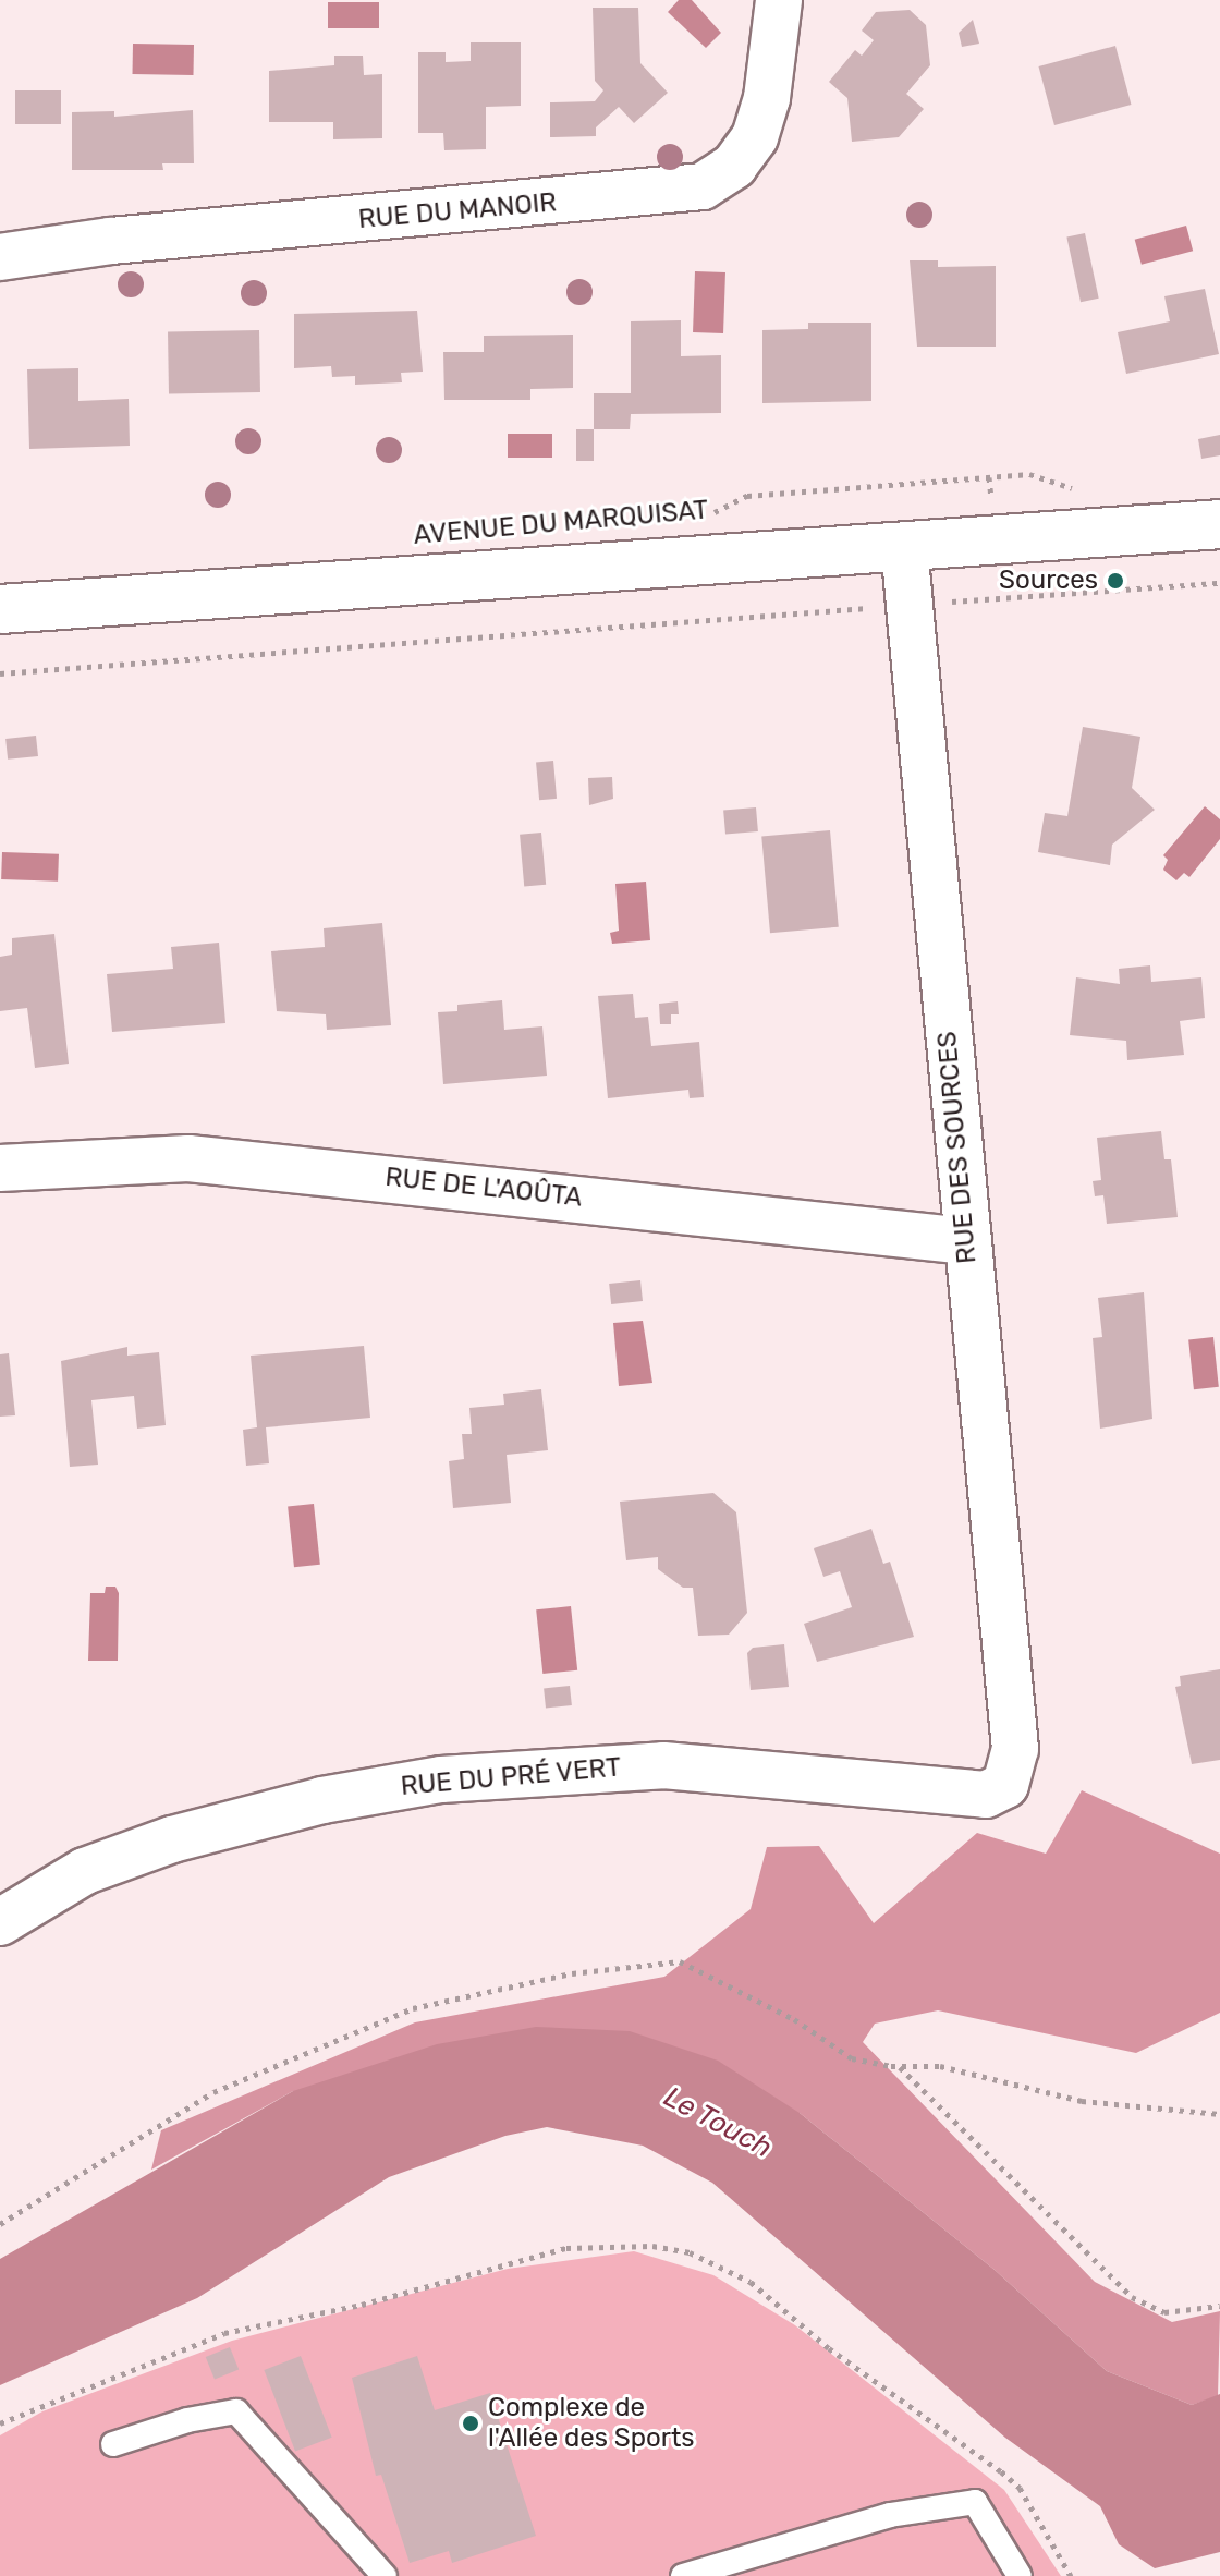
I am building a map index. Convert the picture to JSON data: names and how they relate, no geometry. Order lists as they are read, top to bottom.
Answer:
{
  "streets": {
    "main road": ["AVENUE DU MARQUISAT"],
    "street": [
      "RUE DU MANOIR",
      "RUE DES SOURCES",
      "RUE DE L'AOÛTA",
      "RUE DU PRÉ VERT"
    ]
  },
  "crossings": [
    ["AVENUE DU MARQUISAT", "RUE DES SOURCES"],
    ["RUE DES SOURCES", "RUE DE L'AOÛTA"],
    ["RUE DES SOURCES", "RUE DU PRÉ VERT"]
  ],
  "water": ["Le Touch"],
  "places": ["Sources", "Complexe de l'Allée des Sports"]
}
